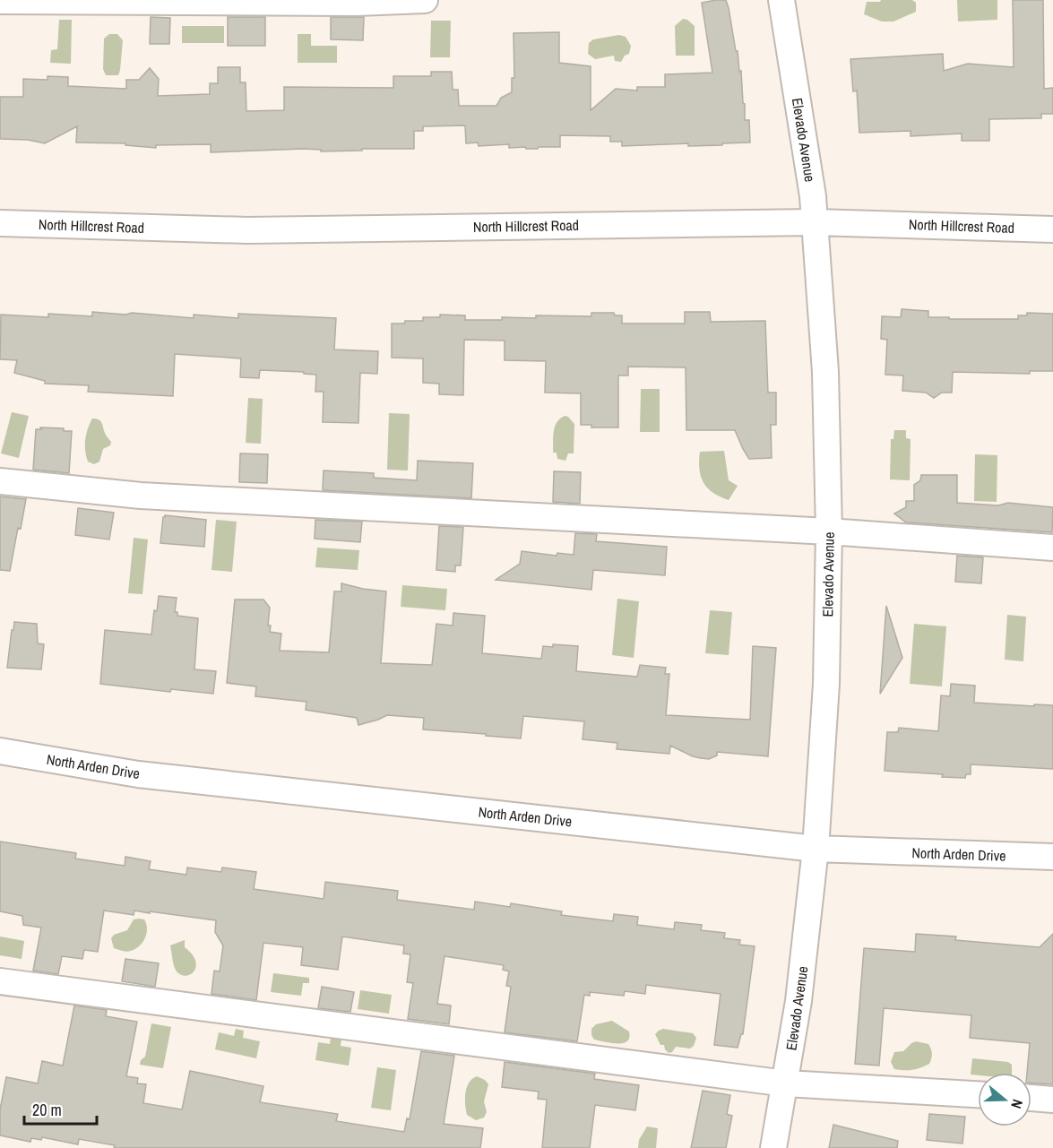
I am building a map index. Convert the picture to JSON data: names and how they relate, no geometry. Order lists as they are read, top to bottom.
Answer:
{
  "streets": {
    "street": ["Elevado Avenue", "North Hillcrest Road", "North Arden Drive"]
  },
  "crossings": [
    ["Elevado Avenue", "North Hillcrest Road"],
    ["Elevado Avenue", "North Arden Drive"]
  ],
  "scale_bar": "20 m",
  "north": "right"
}
